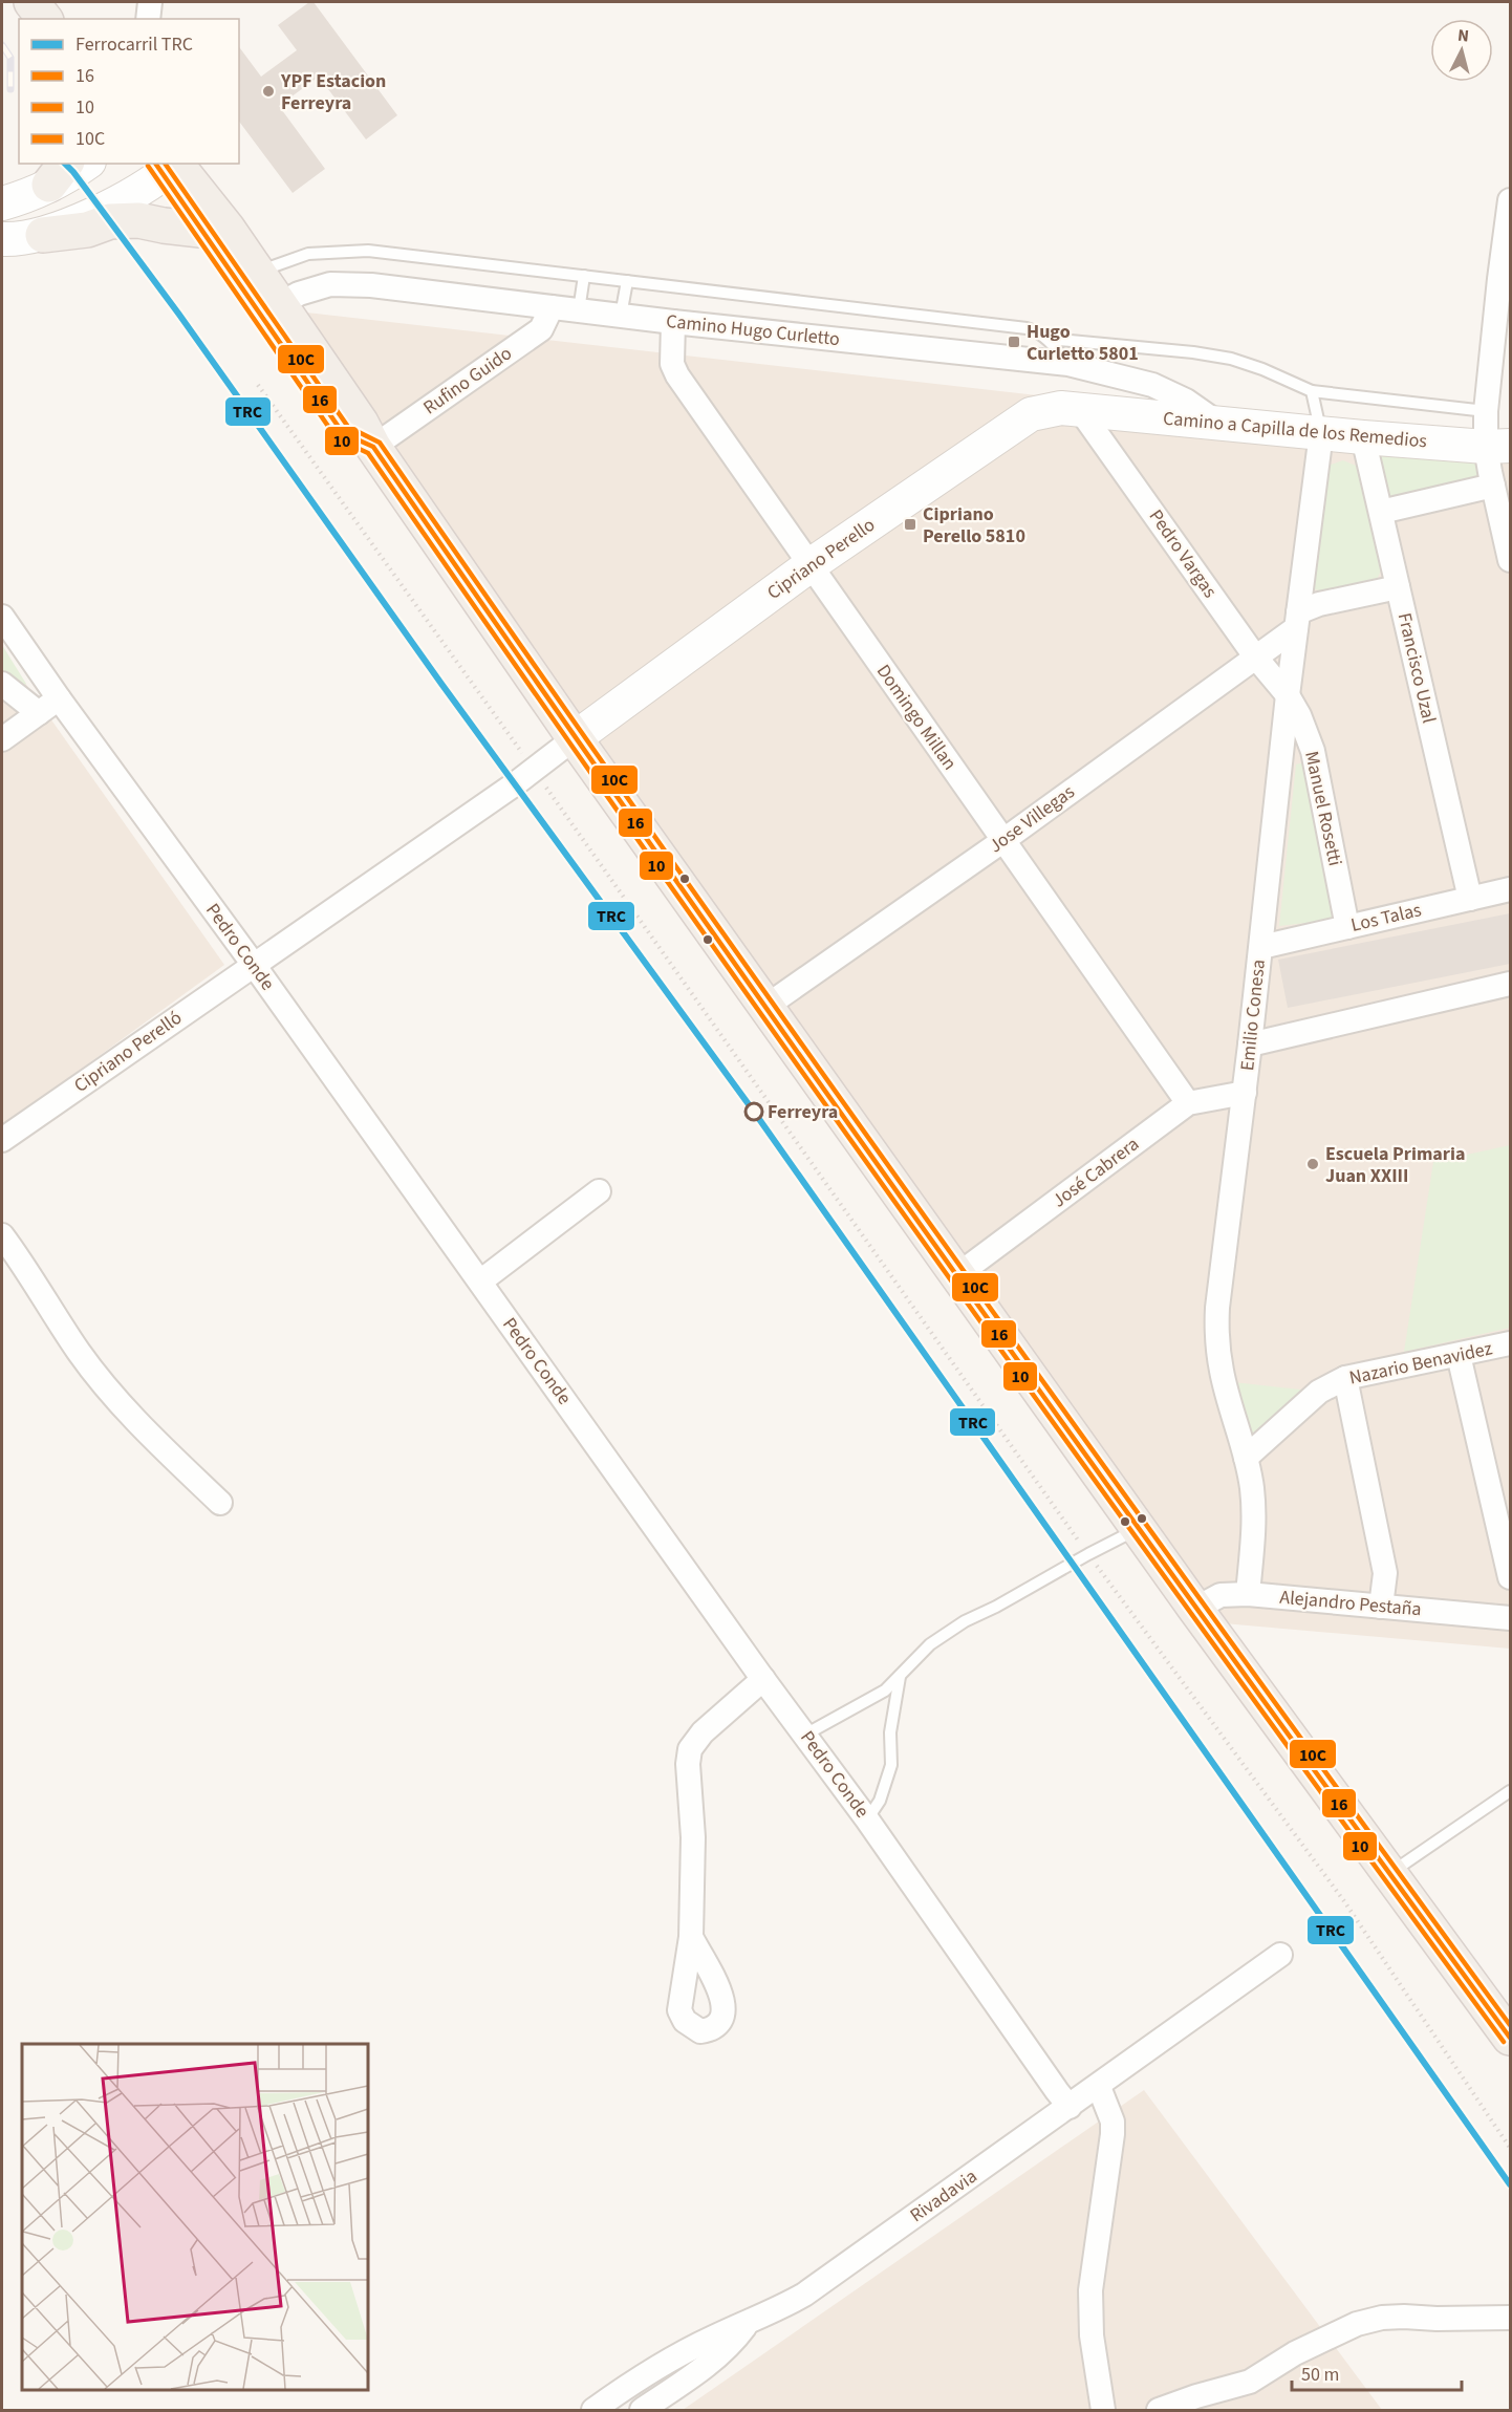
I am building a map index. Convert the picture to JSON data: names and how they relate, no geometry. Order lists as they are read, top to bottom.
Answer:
{
  "streets": {
    "main road": ["Camino a Capilla de los Remedios", "Cipriano Perello"],
    "street": [
      "Camino Hugo Curletto",
      "Rufino Guido",
      "Pedro Vargas",
      "Francisco Uzal",
      "Domingo Millan",
      "Manuel Rosetti",
      "Jose Villegas",
      "Los Talas",
      "Pedro Conde",
      "Emilio Conesa",
      "Cipriano Perelló",
      "José Cabrera",
      "Nazario Benavidez",
      "Alejandro Pestaña",
      "Rivadavia"
    ]
  },
  "crossings": [
    ["Camino Hugo Curletto", "Rufino Guido"],
    ["Camino Hugo Curletto", "Camino a Capilla de los Remedios"],
    ["Camino Hugo Curletto", "Domingo Millan"],
    ["Camino a Capilla de los Remedios", "Pedro Vargas"],
    ["Camino a Capilla de los Remedios", "Cipriano Perello"],
    ["Camino a Capilla de los Remedios", "Francisco Uzal"],
    ["Camino a Capilla de los Remedios", "Emilio Conesa"],
    ["Pedro Vargas", "Cipriano Perello"],
    ["Pedro Vargas", "Manuel Rosetti"],
    ["Pedro Vargas", "Jose Villegas"],
    ["Pedro Vargas", "Emilio Conesa"],
    ["Cipriano Perello", "Domingo Millan"],
    ["Cipriano Perello", "Cipriano Perelló"],
    ["Francisco Uzal", "Jose Villegas"],
    ["Francisco Uzal", "Los Talas"],
    ["Domingo Millan", "Jose Villegas"],
    ["Domingo Millan", "José Cabrera"],
    ["Manuel Rosetti", "Los Talas"],
    ["Manuel Rosetti", "Emilio Conesa"],
    ["Jose Villegas", "Emilio Conesa"],
    ["Los Talas", "Emilio Conesa"],
    ["Pedro Conde", "Cipriano Perelló"],
    ["Pedro Conde", "Rivadavia"],
    ["Emilio Conesa", "José Cabrera"],
    ["Emilio Conesa", "Nazario Benavidez"],
    ["Emilio Conesa", "Alejandro Pestaña"]
  ],
  "places": {
    "other": ["YPF Estacion Ferreyra", "Ferreyra", "Escuela Primaria Juan XXIII"],
    "transit": ["Hugo Curletto 5801", "Cipriano Perello 5810"]
  },
  "lines": [
    "rail line TRC",
    "transit line 16",
    "transit line 10C",
    "transit line 10"
  ],
  "legend": [
    "Ferrocarril TRC",
    "16",
    "10",
    "10C"
  ],
  "scale_bar": "50 m",
  "north": "top"
}
